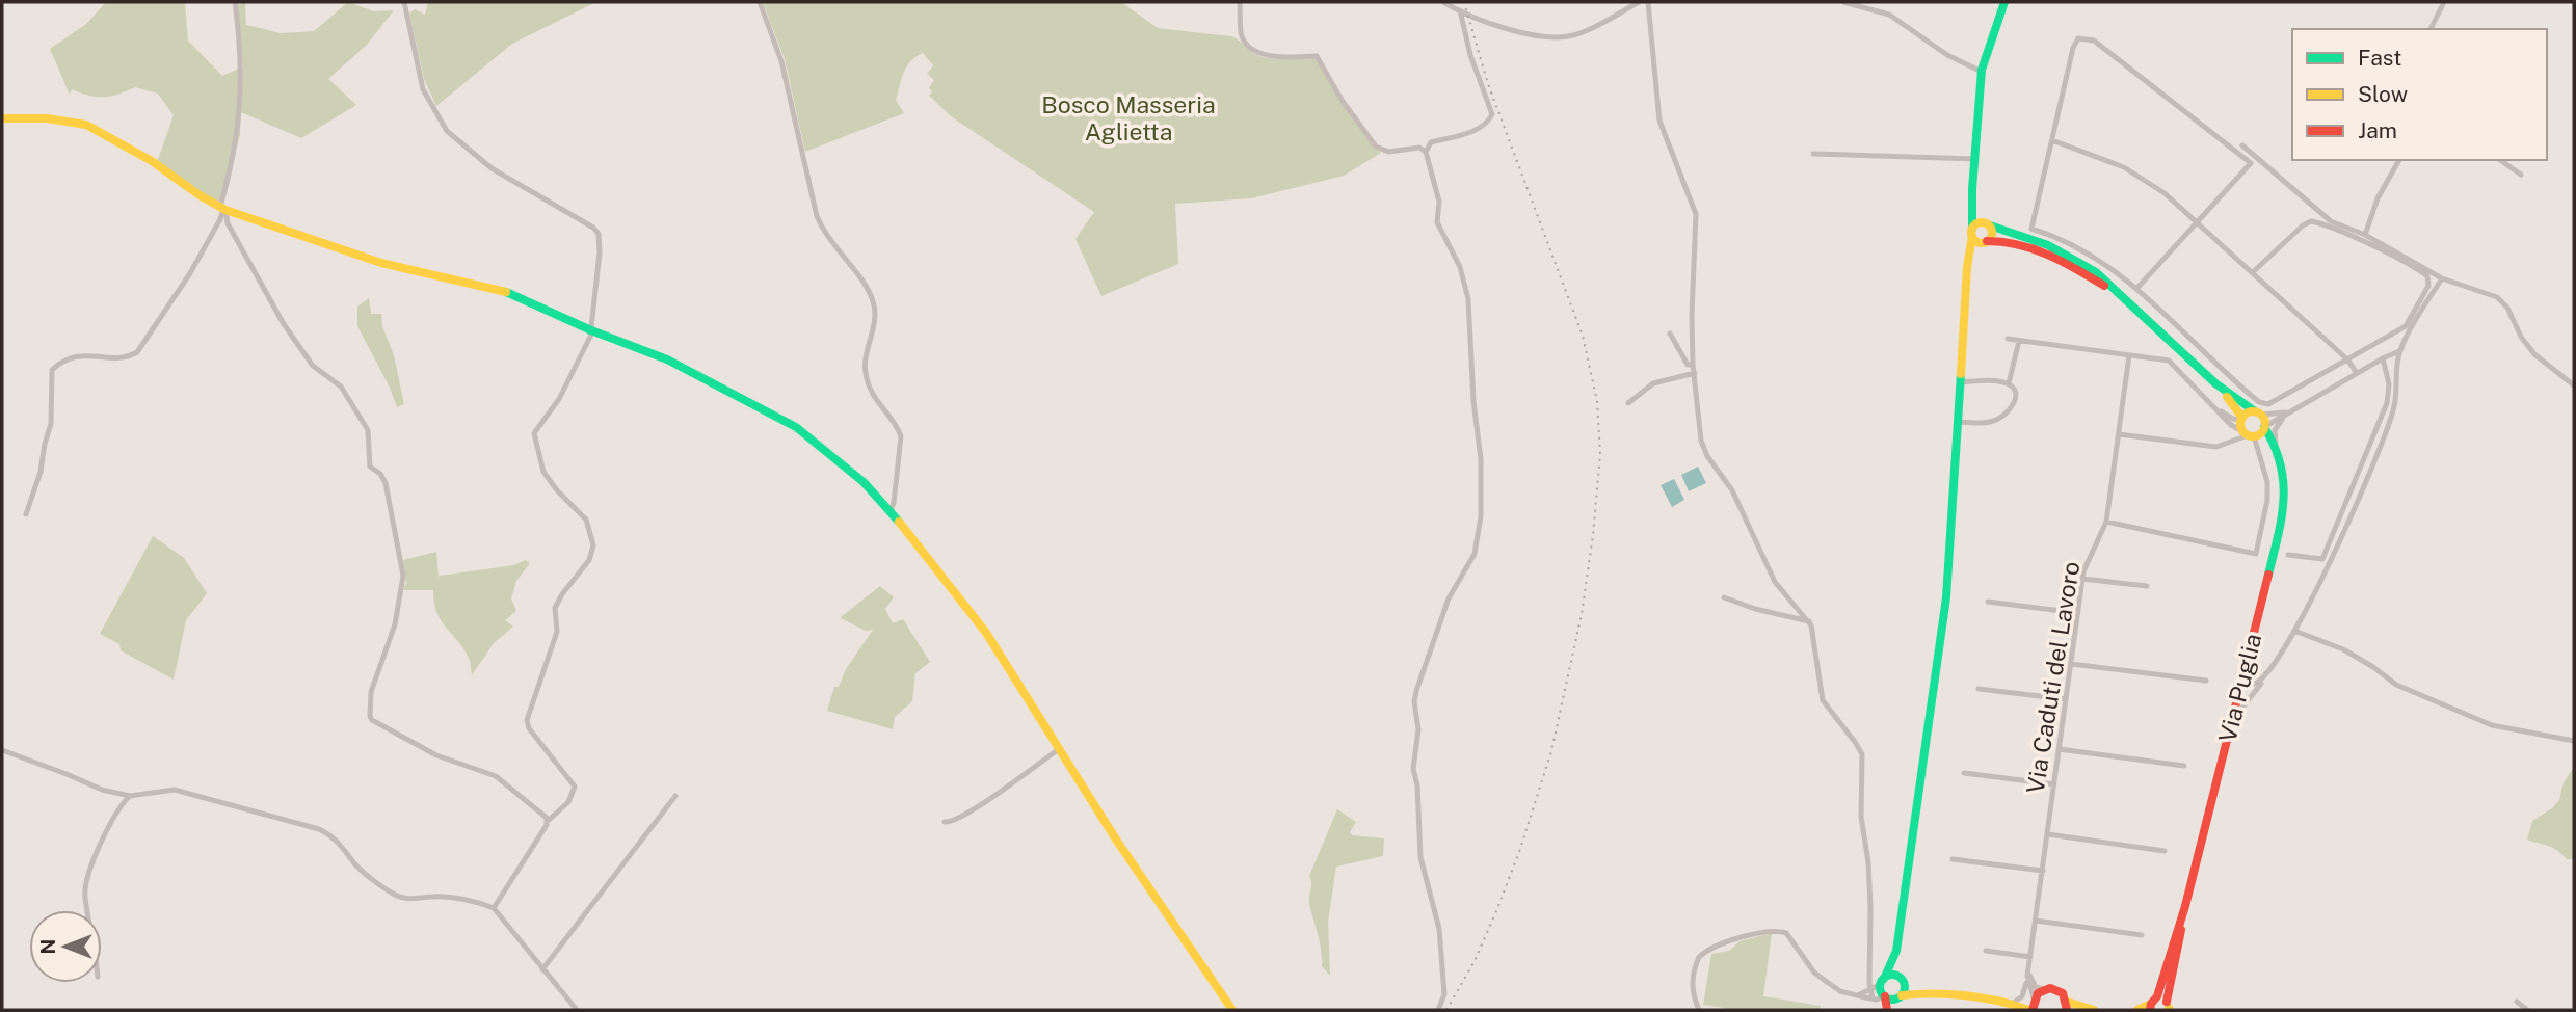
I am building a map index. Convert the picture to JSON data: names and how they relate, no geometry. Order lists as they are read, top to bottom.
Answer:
{
  "streets": {
    "main road": ["Via Puglia"],
    "street": ["Via Caduti del Lavoro"]
  },
  "parks": ["Bosco Masseria Aglietta"],
  "legend": ["Fast", "Slow", "Jam"],
  "north": "left"
}
